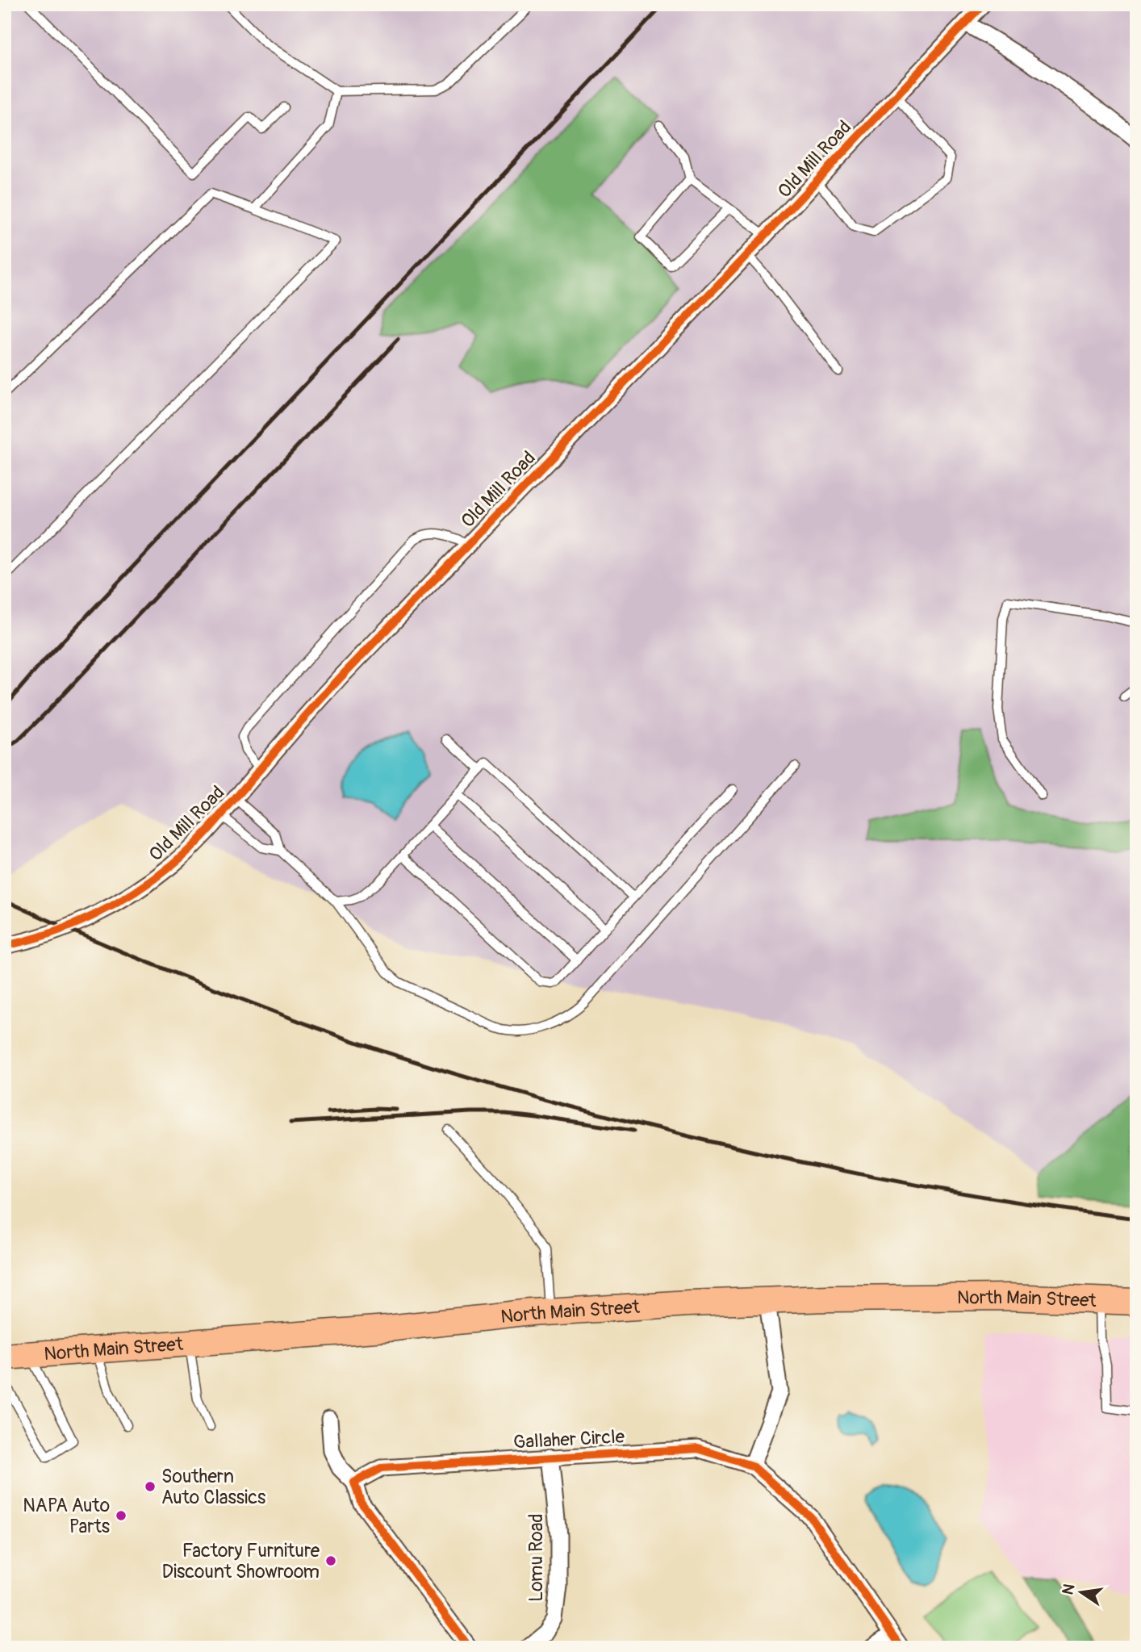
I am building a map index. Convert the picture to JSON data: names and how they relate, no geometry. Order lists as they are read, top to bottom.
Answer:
{
  "streets": {
    "main road": ["North Main Street"],
    "street": ["Old Mill Road", "Gallaher Circle", "Lomu Road"]
  },
  "crossings": [
    ["Gallaher Circle", "Lomu Road"]
  ],
  "places": ["Southern Auto Classics", "NAPA Auto Parts", "Factory Furniture Discount Showroom"],
  "north": "left"
}
